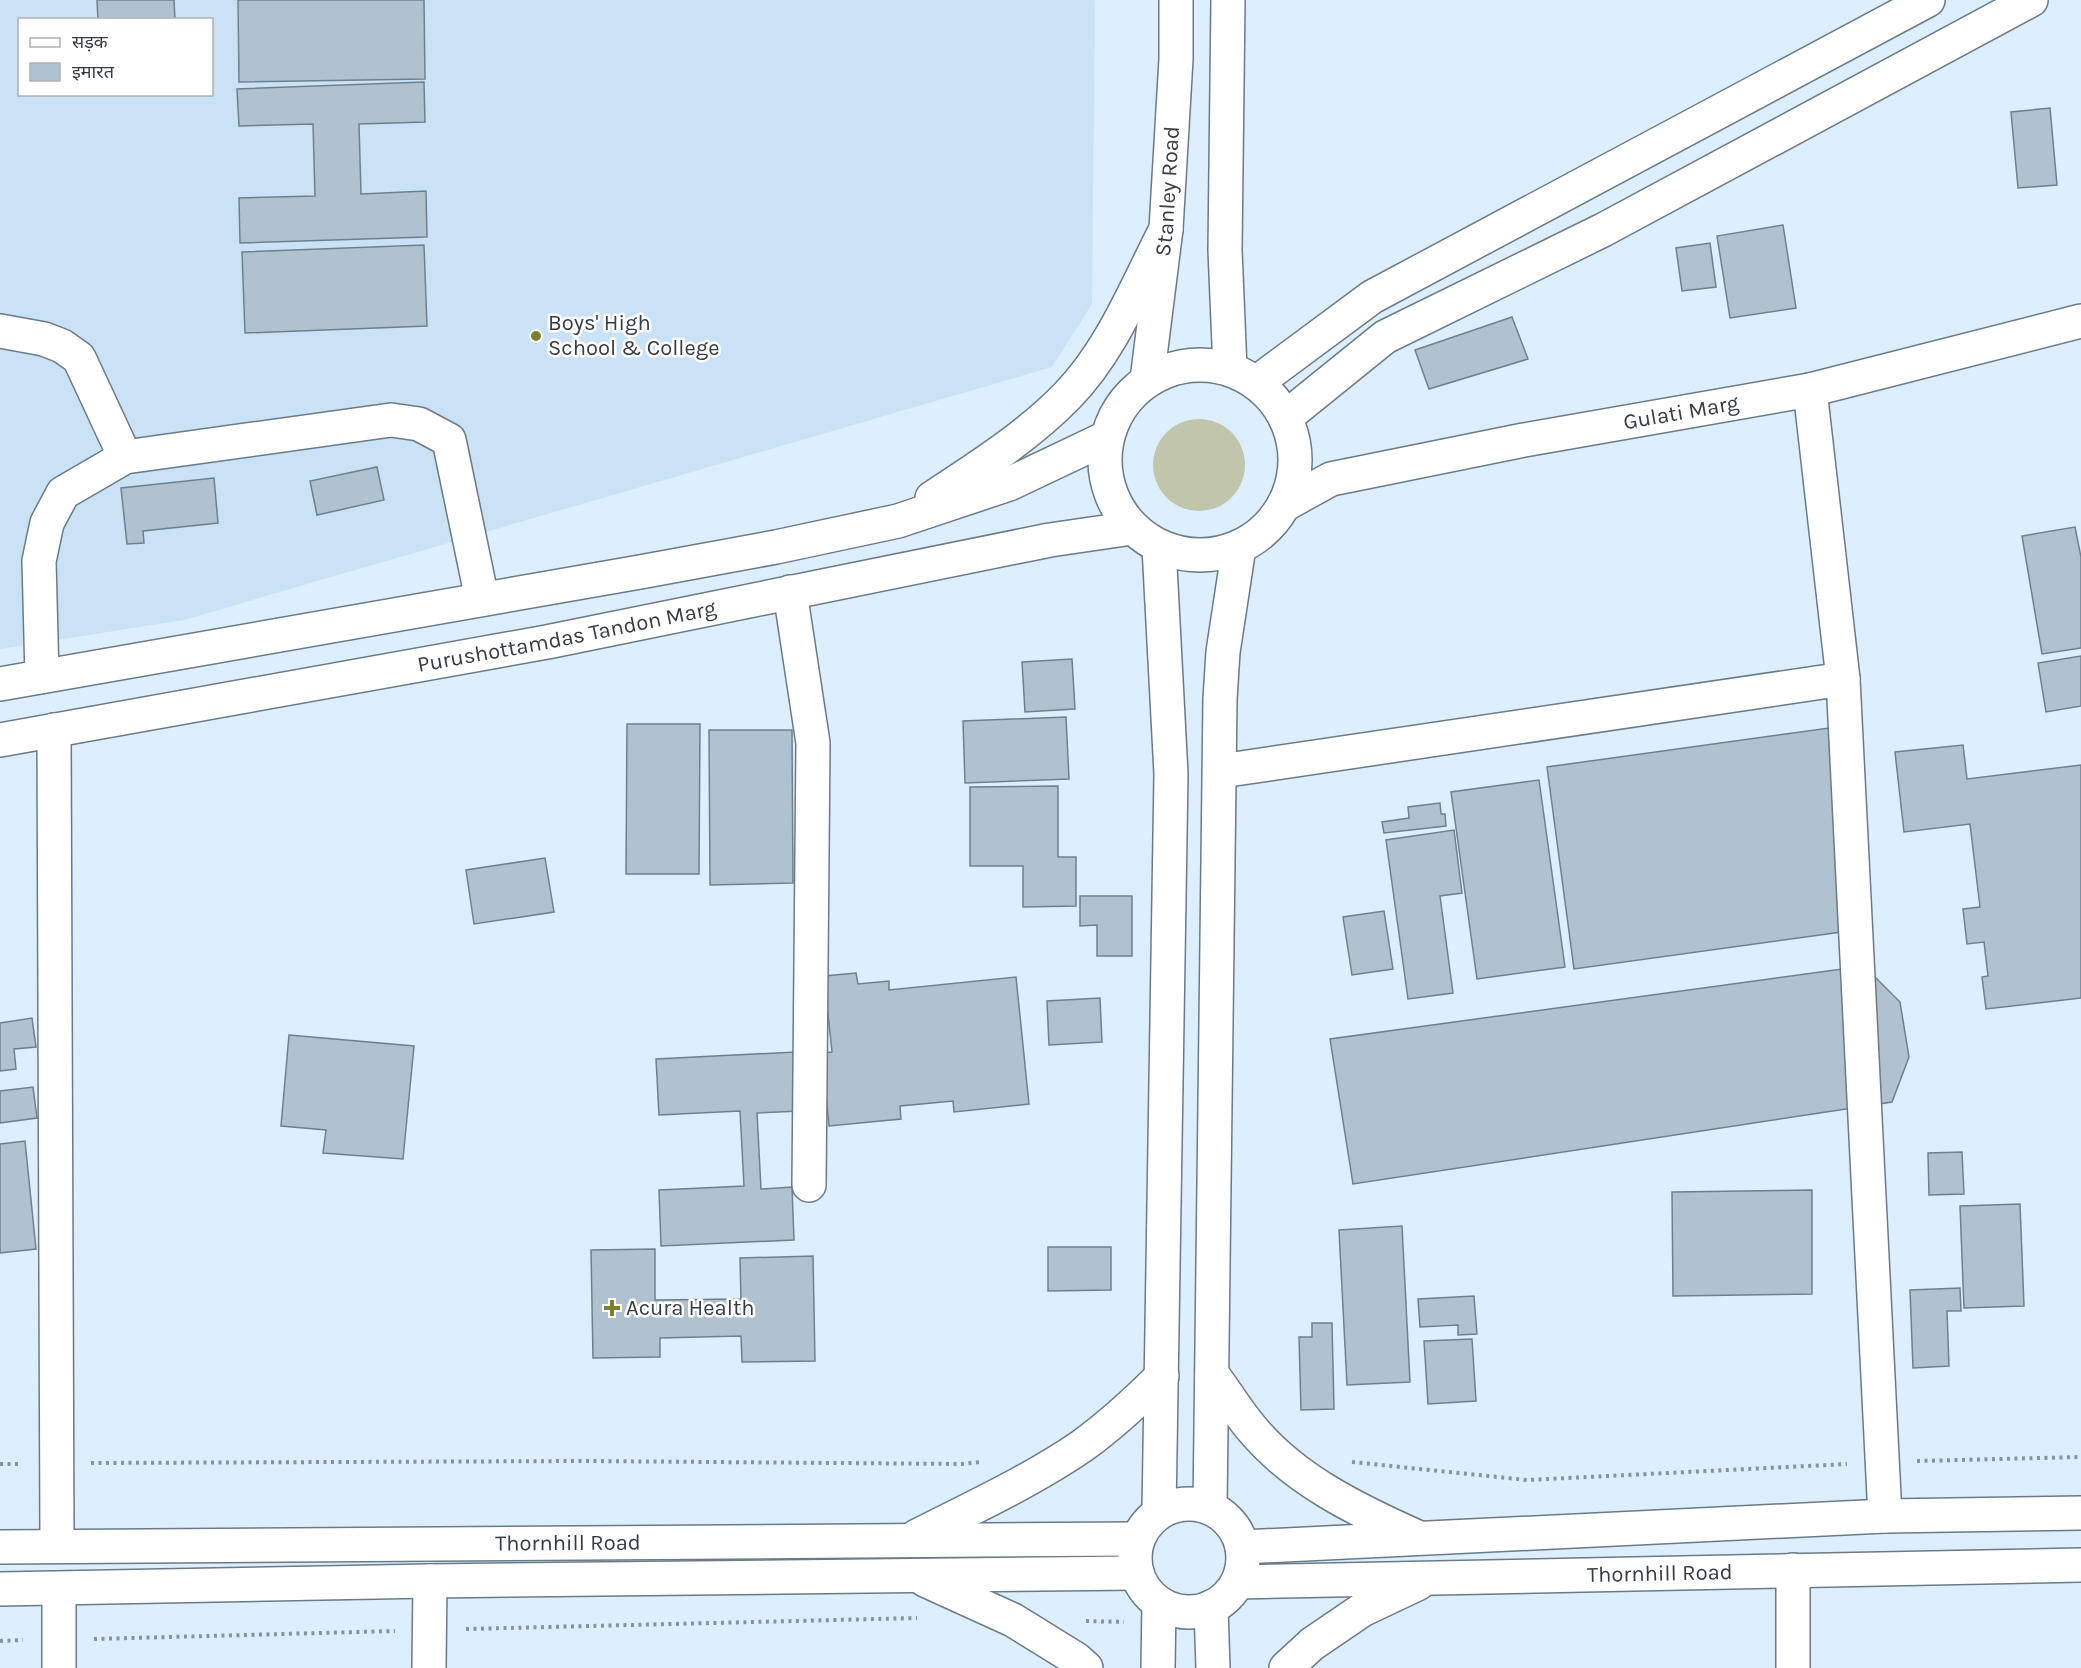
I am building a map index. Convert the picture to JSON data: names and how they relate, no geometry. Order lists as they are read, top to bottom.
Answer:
{
  "streets": {
    "street": [
      "Stanley Road",
      "Gulati Marg",
      "Purushottamdas Tandon Marg",
      "Thornhill Road"
    ]
  },
  "crossings": [
    ["Stanley Road", "Gulati Marg"],
    ["Stanley Road", "Purushottamdas Tandon Marg"],
    ["Gulati Marg", "Purushottamdas Tandon Marg"]
  ],
  "places": {
    "other": ["Boys' High School & College"],
    "health": ["Acura Health"]
  },
  "legend": ["सड़क", "इमारत"]
}
